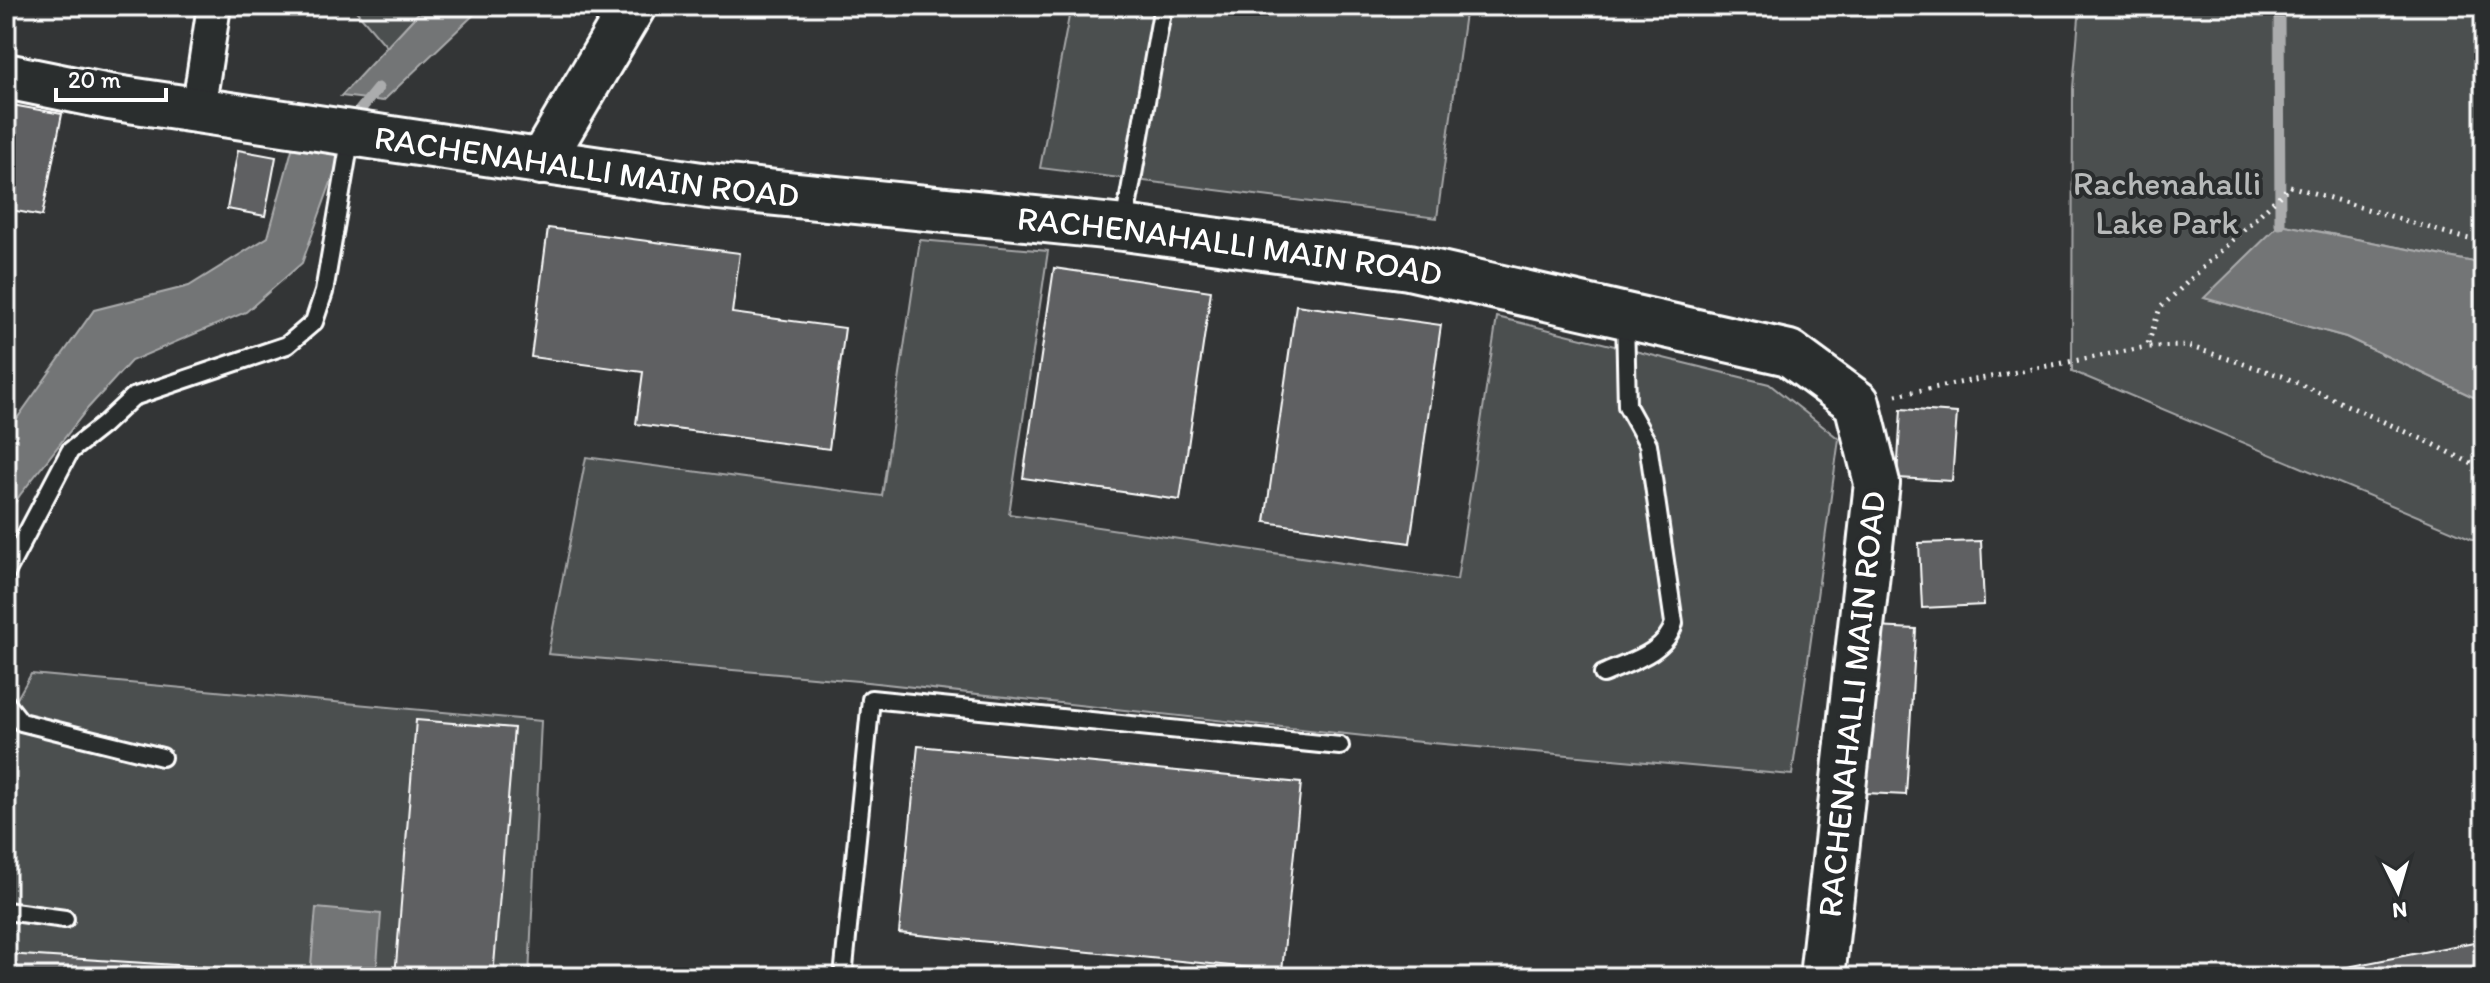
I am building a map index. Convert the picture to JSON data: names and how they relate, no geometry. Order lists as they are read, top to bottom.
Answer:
{
  "streets": {
    "street": ["RACHENAHALLI MAIN ROAD"]
  },
  "parks": ["Rachenahalli Lake Park"],
  "scale_bar": "20 m",
  "north": "bottom"
}
